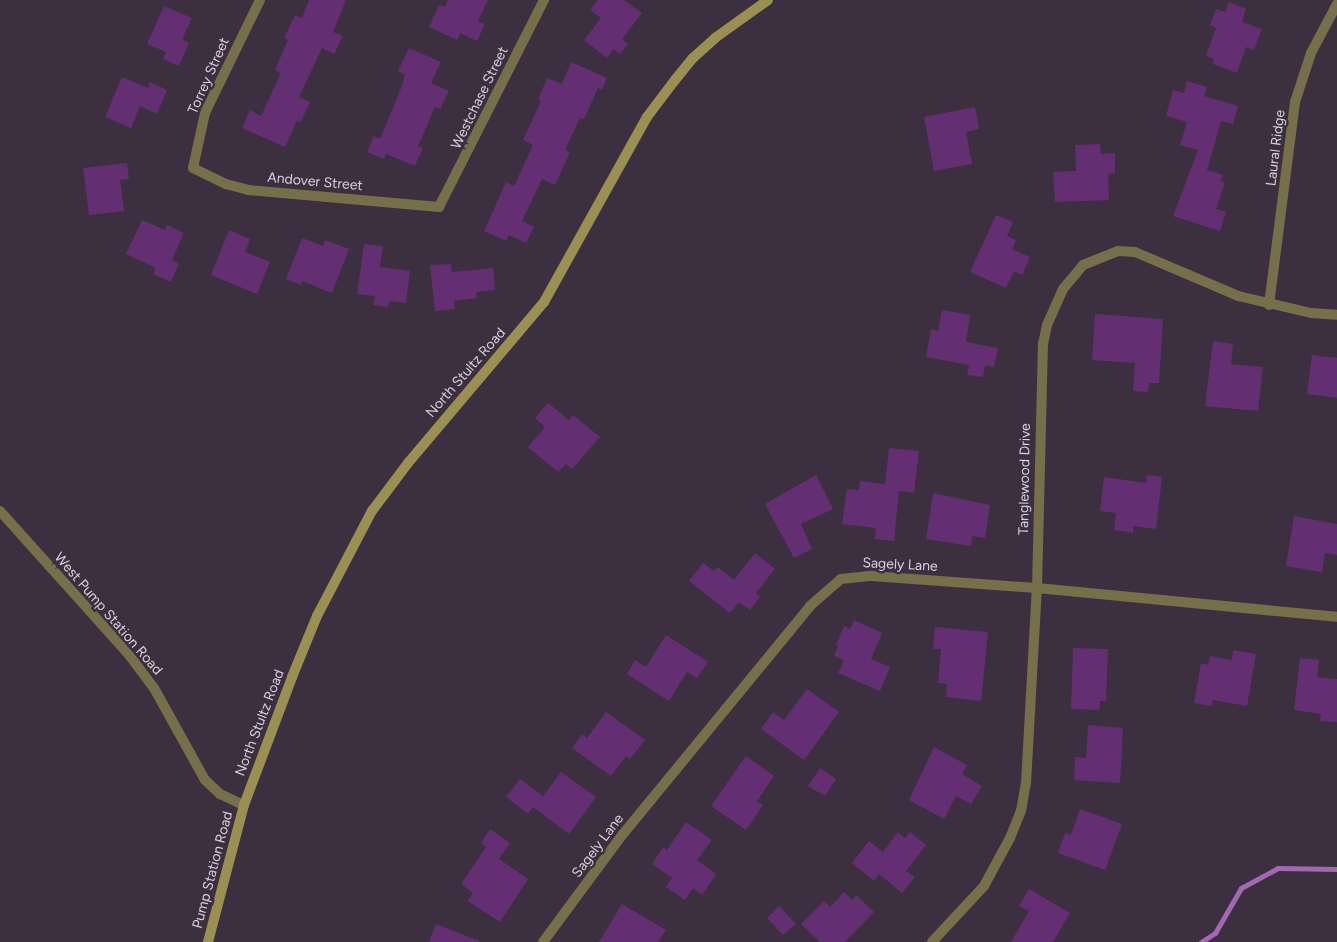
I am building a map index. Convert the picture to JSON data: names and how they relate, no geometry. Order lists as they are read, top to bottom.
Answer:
{
  "streets": {
    "street": [
      "Torrey Street",
      "Westchase Street",
      "Laural Ridge",
      "Andover Street",
      "North Stultz Road",
      "Tanglewood Drive",
      "Sagely Lane",
      "West Pump Station Road",
      "Pump Station Road"
    ]
  },
  "crossings": [
    ["Torrey Street", "Andover Street"],
    ["Westchase Street", "Andover Street"],
    ["Laural Ridge", "Tanglewood Drive"],
    ["North Stultz Road", "West Pump Station Road"],
    ["North Stultz Road", "Pump Station Road"],
    ["Tanglewood Drive", "Sagely Lane"],
    ["West Pump Station Road", "Pump Station Road"]
  ]
}
